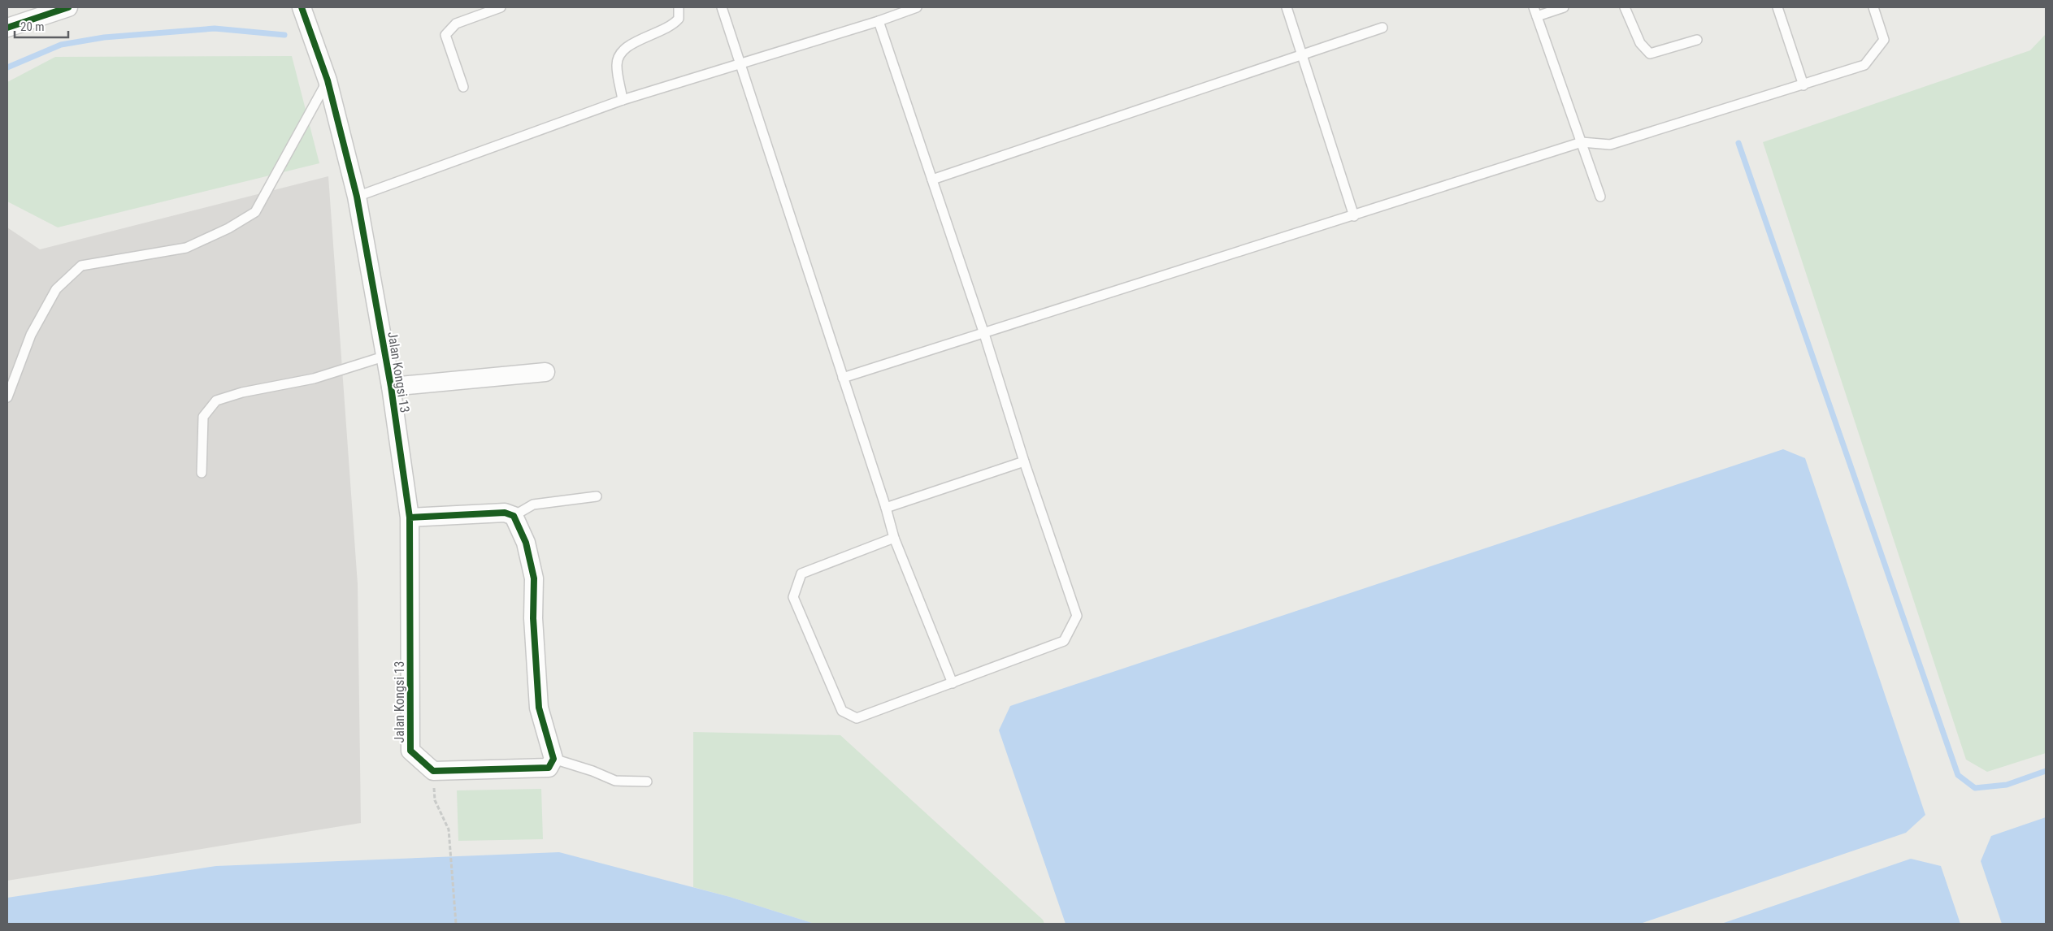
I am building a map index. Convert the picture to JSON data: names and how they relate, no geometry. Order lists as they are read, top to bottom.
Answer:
{
  "streets": {
    "street": ["Jalan Kongsi 13"]
  },
  "scale_bar": "20 m"
}
